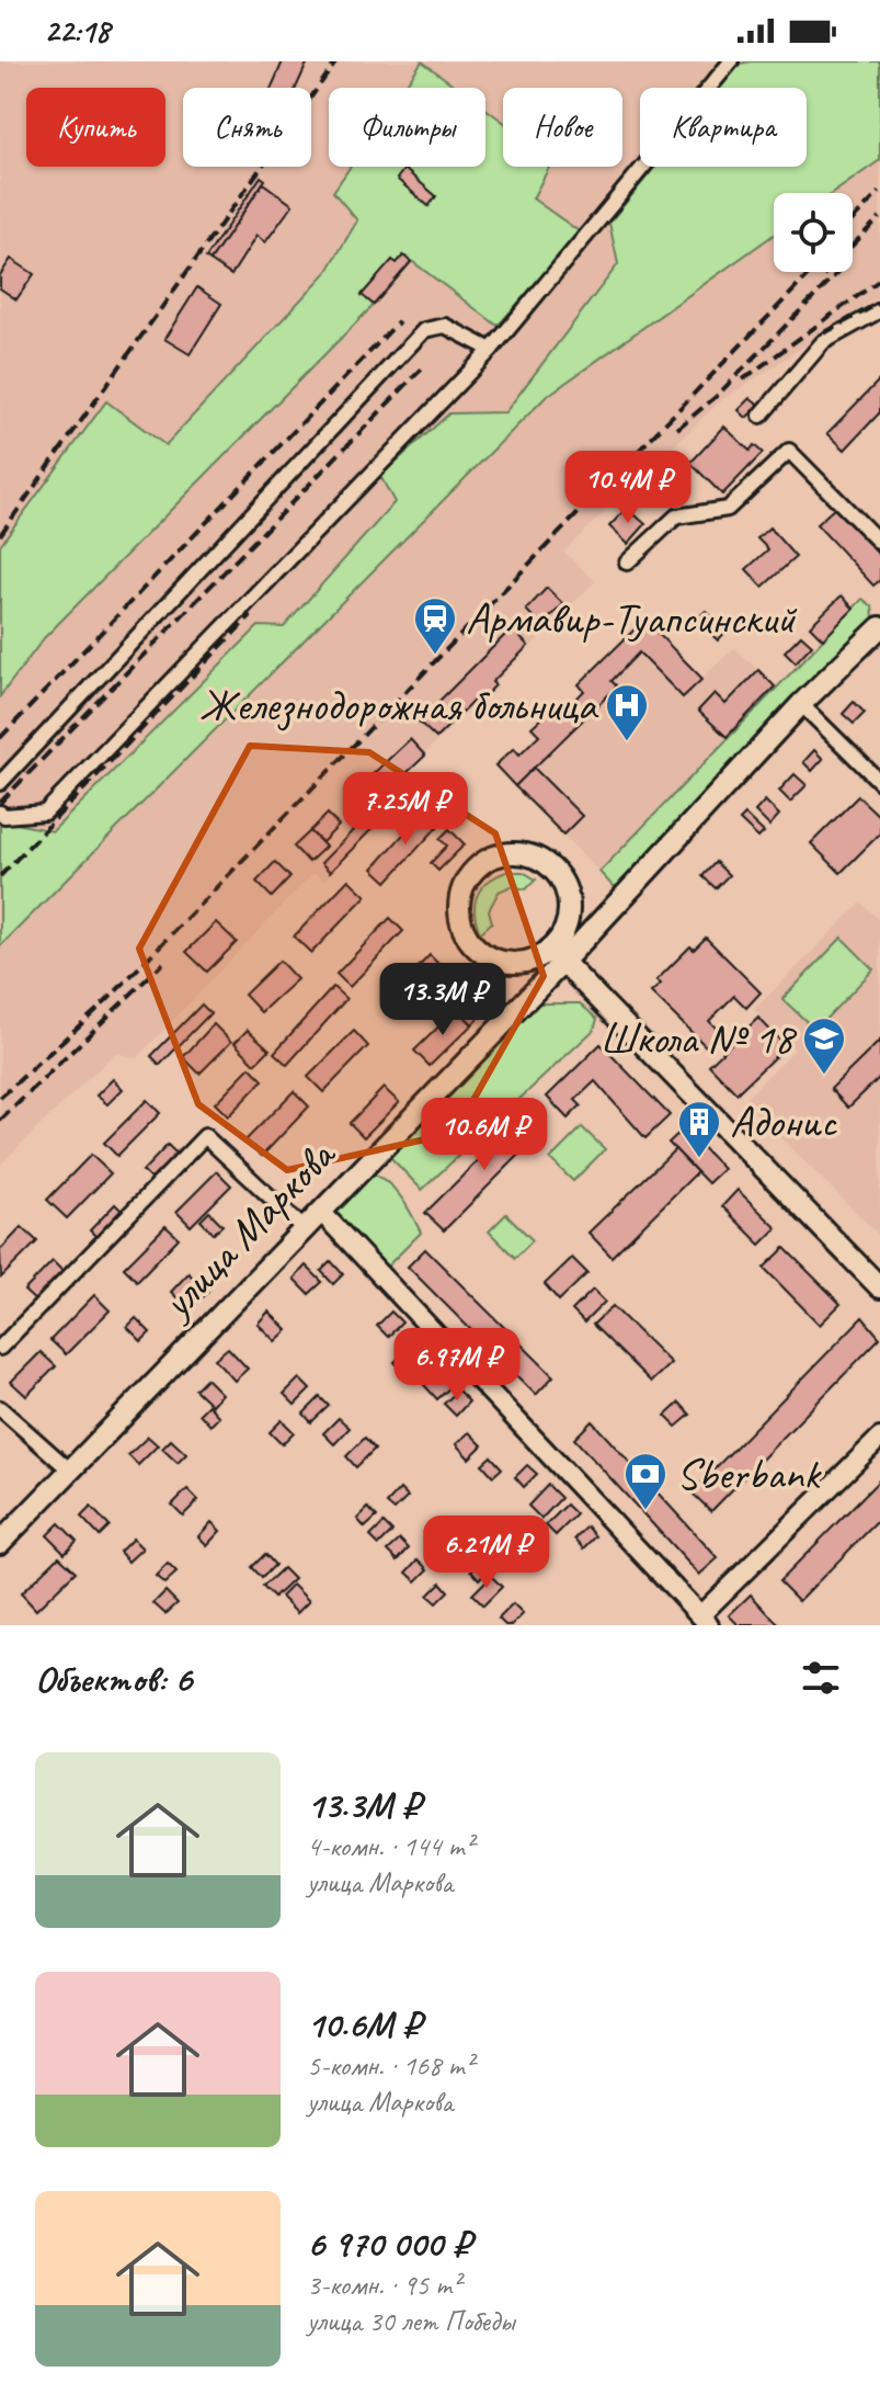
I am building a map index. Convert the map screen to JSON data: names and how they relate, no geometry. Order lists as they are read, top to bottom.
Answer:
{
  "streets": {
    "main road": ["улица Маркова"]
  },
  "places": {
    "station": ["Армавир-Туапсинский"],
    "hospital": ["Железнодорожная больница"],
    "school or university": ["Школа № 18"],
    "building": ["Адонис"],
    "bank": ["Sberbank"]
  },
  "page": {
    "status": "22:18",
    "chip": [
      "Купить",
      "Снять",
      "Фильтры",
      "Новое",
      "Квартира"
    ],
    "price": [
      "10.4M ₽",
      "7.25M ₽",
      "13.3M ₽",
      "10.6M ₽",
      "6.97M ₽",
      "6.21M ₽"
    ],
    "heading": "Объектов: 6",
    "list": [
      {
        "name": "13.3M ₽",
        "note": "4-комн. · 144 m² · улица Маркова"
      },
      {
        "name": "10.6M ₽",
        "note": "5-комн. · 168 m² · улица Маркова"
      },
      {
        "name": "6 970 000 ₽",
        "note": "3-комн. · 95 m² · улица 30 лет Победы"
      }
    ]
  }
}
